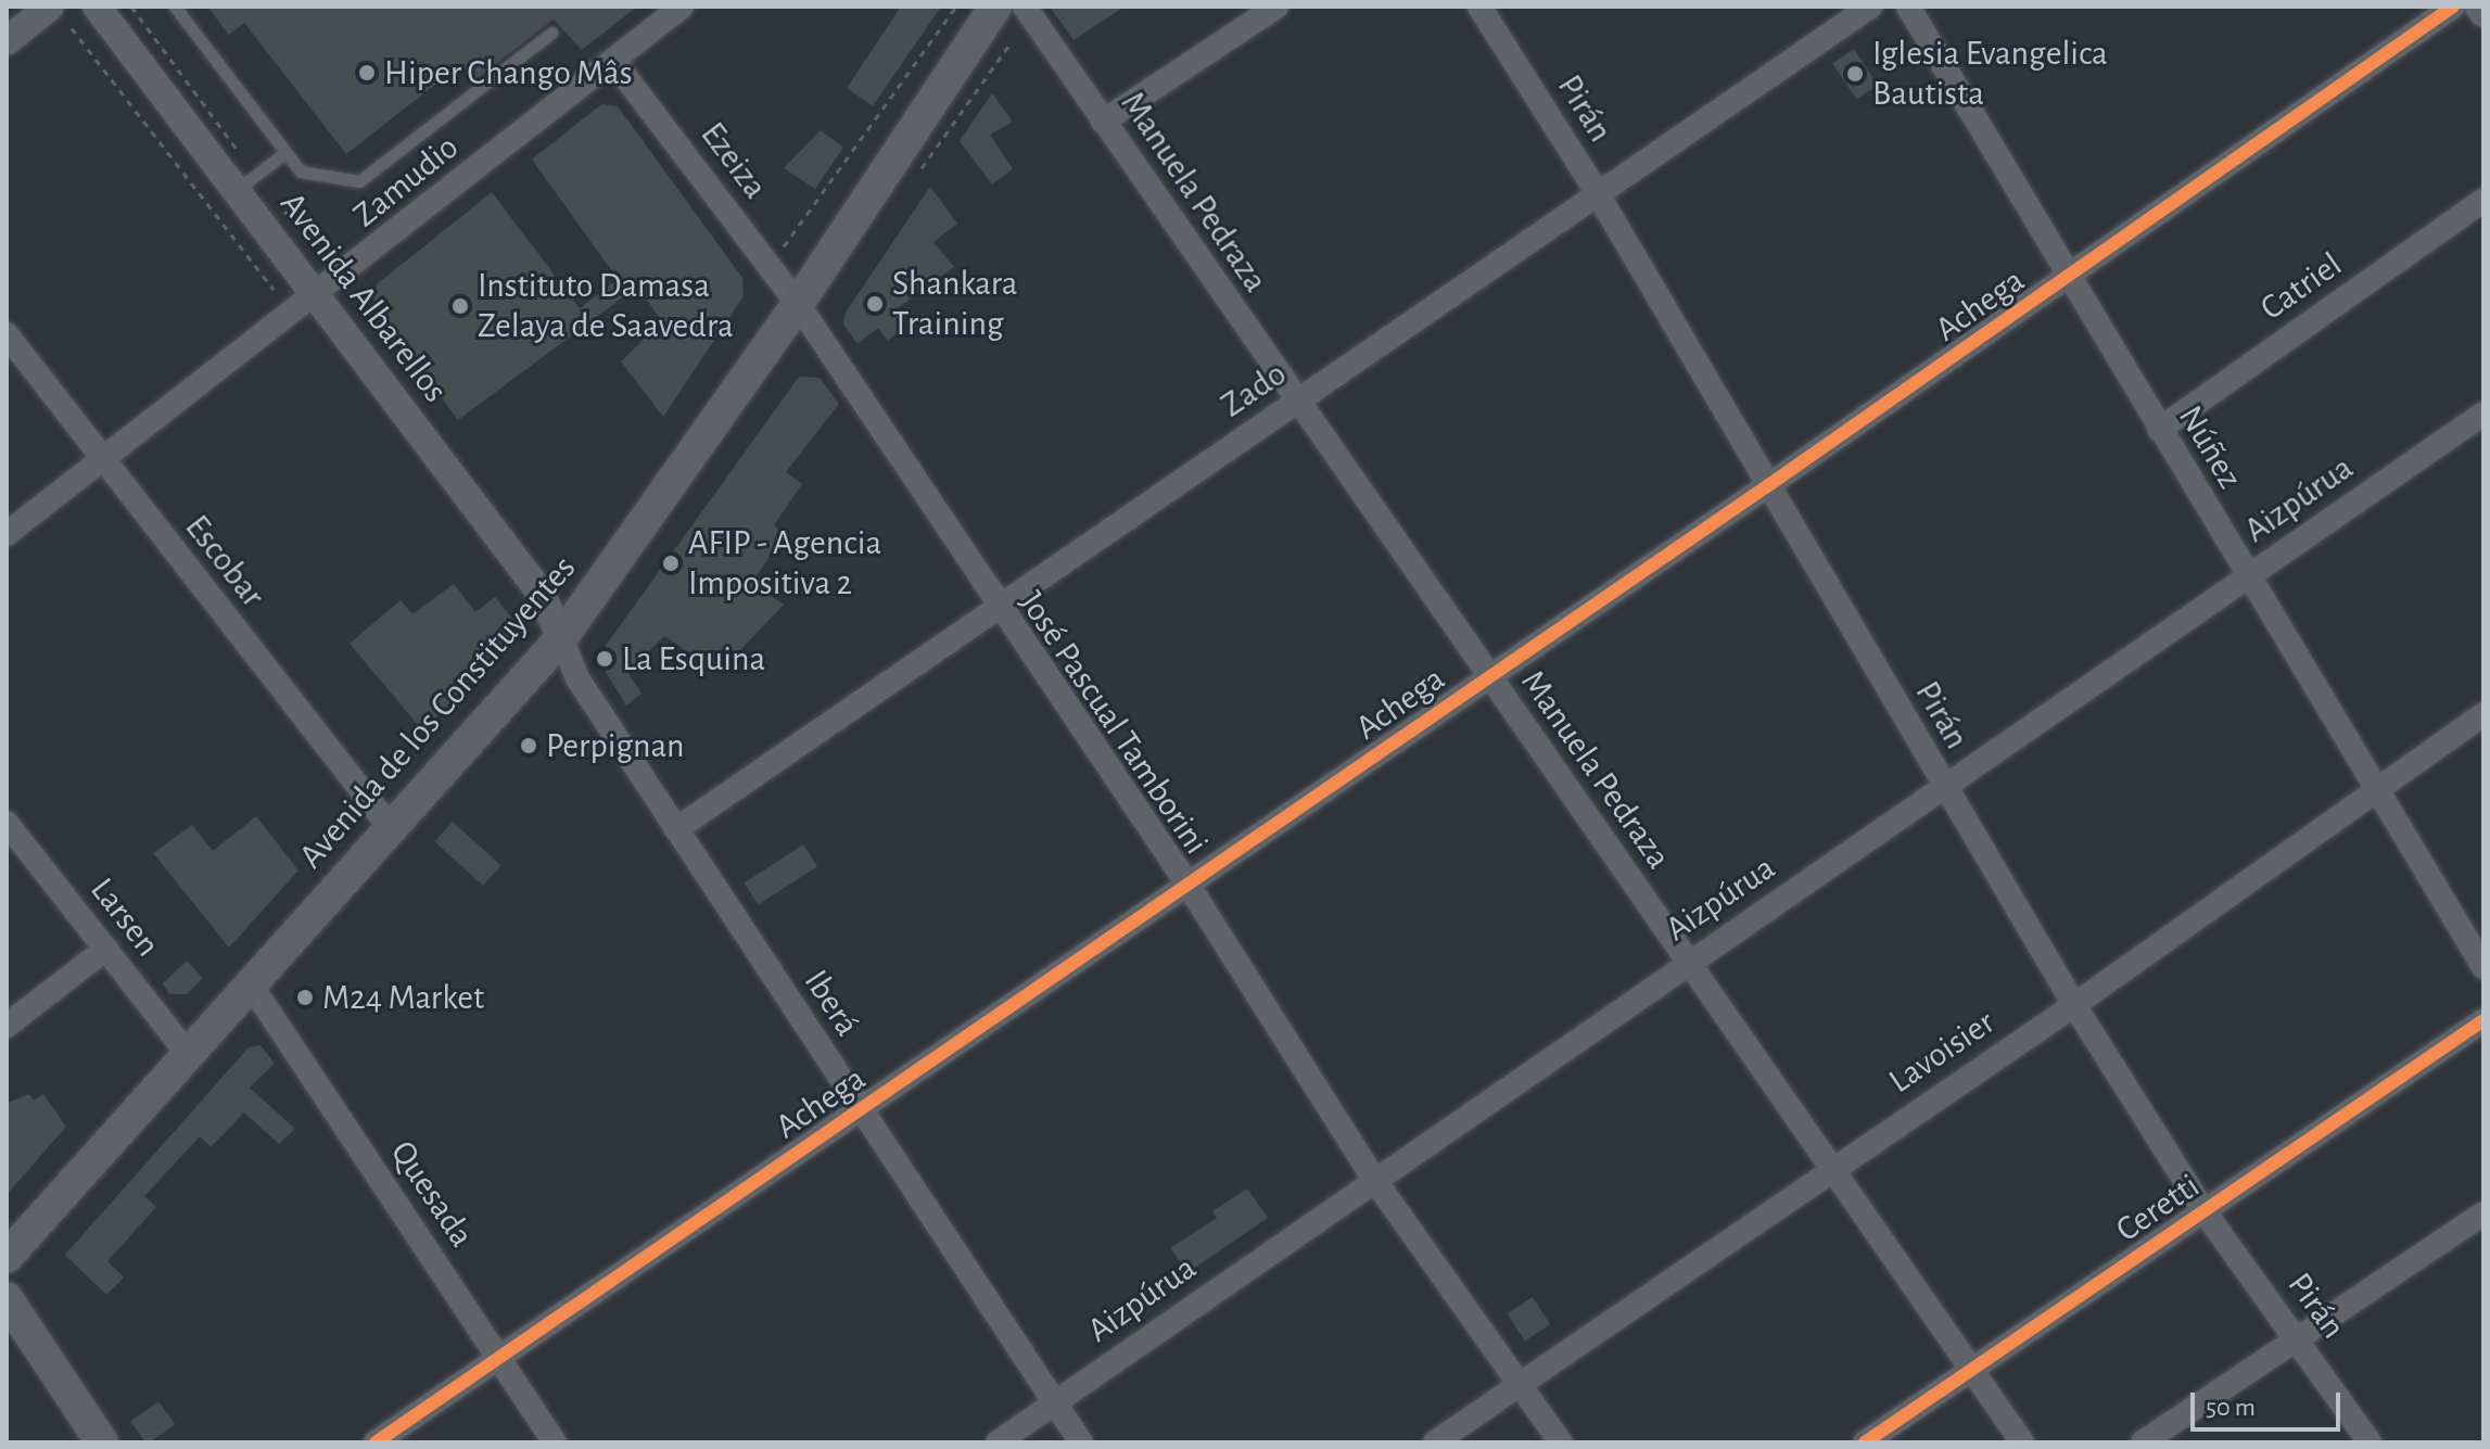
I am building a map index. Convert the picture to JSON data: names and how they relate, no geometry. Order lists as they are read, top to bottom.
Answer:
{
  "streets": {
    "main road": ["Avenida de los Constituyentes"],
    "street": [
      "Pirán",
      "Ezeiza",
      "Zamudio",
      "Manuela Pedraza",
      "Catriel",
      "Avenida Albarellos",
      "Achega",
      "Zado",
      "Núñez",
      "Aizpúrua",
      "Escobar",
      "José Pascual Tamborini",
      "Larsen",
      "Iberá",
      "Lavoisier",
      "Quesada",
      "Ceretti"
    ]
  },
  "crossings": [
    ["Pirán", "Achega"],
    ["Pirán", "Zado"],
    ["Pirán", "Aizpúrua"],
    ["Pirán", "Lavoisier"],
    ["Pirán", "Ceretti"],
    ["Ezeiza", "Zamudio"],
    ["Ezeiza", "Avenida de los Constituyentes"],
    ["Ezeiza", "José Pascual Tamborini"],
    ["Zamudio", "Avenida Albarellos"],
    ["Zamudio", "Escobar"],
    ["Manuela Pedraza", "Achega"],
    ["Manuela Pedraza", "Zado"],
    ["Manuela Pedraza", "Aizpúrua"],
    ["Manuela Pedraza", "Lavoisier"],
    ["Manuela Pedraza", "Ceretti"],
    ["Catriel", "Núñez"],
    ["Avenida Albarellos", "Avenida de los Constituyentes"],
    ["Avenida Albarellos", "Iberá"],
    ["Achega", "Núñez"],
    ["Achega", "José Pascual Tamborini"],
    ["Achega", "Iberá"],
    ["Achega", "Quesada"],
    ["Zado", "José Pascual Tamborini"],
    ["Zado", "Iberá"],
    ["Núñez", "Aizpúrua"],
    ["Núñez", "Lavoisier"],
    ["Aizpúrua", "José Pascual Tamborini"],
    ["Aizpúrua", "Iberá"],
    ["Escobar", "Avenida de los Constituyentes"],
    ["Avenida de los Constituyentes", "José Pascual Tamborini"],
    ["Avenida de los Constituyentes", "Larsen"],
    ["Avenida de los Constituyentes", "Iberá"],
    ["Avenida de los Constituyentes", "Quesada"],
    ["José Pascual Tamborini", "Lavoisier"]
  ],
  "places": [
    "Hiper Chango Mâs",
    "Iglesia Evangelica Bautista",
    "Shankara Training",
    "Instituto Damasa Zelaya de Saavedra",
    "AFIP - Agencia Impositiva 2",
    "La Esquina",
    "Perpignan",
    "M24 Market"
  ],
  "scale_bar": "50 m"
}
